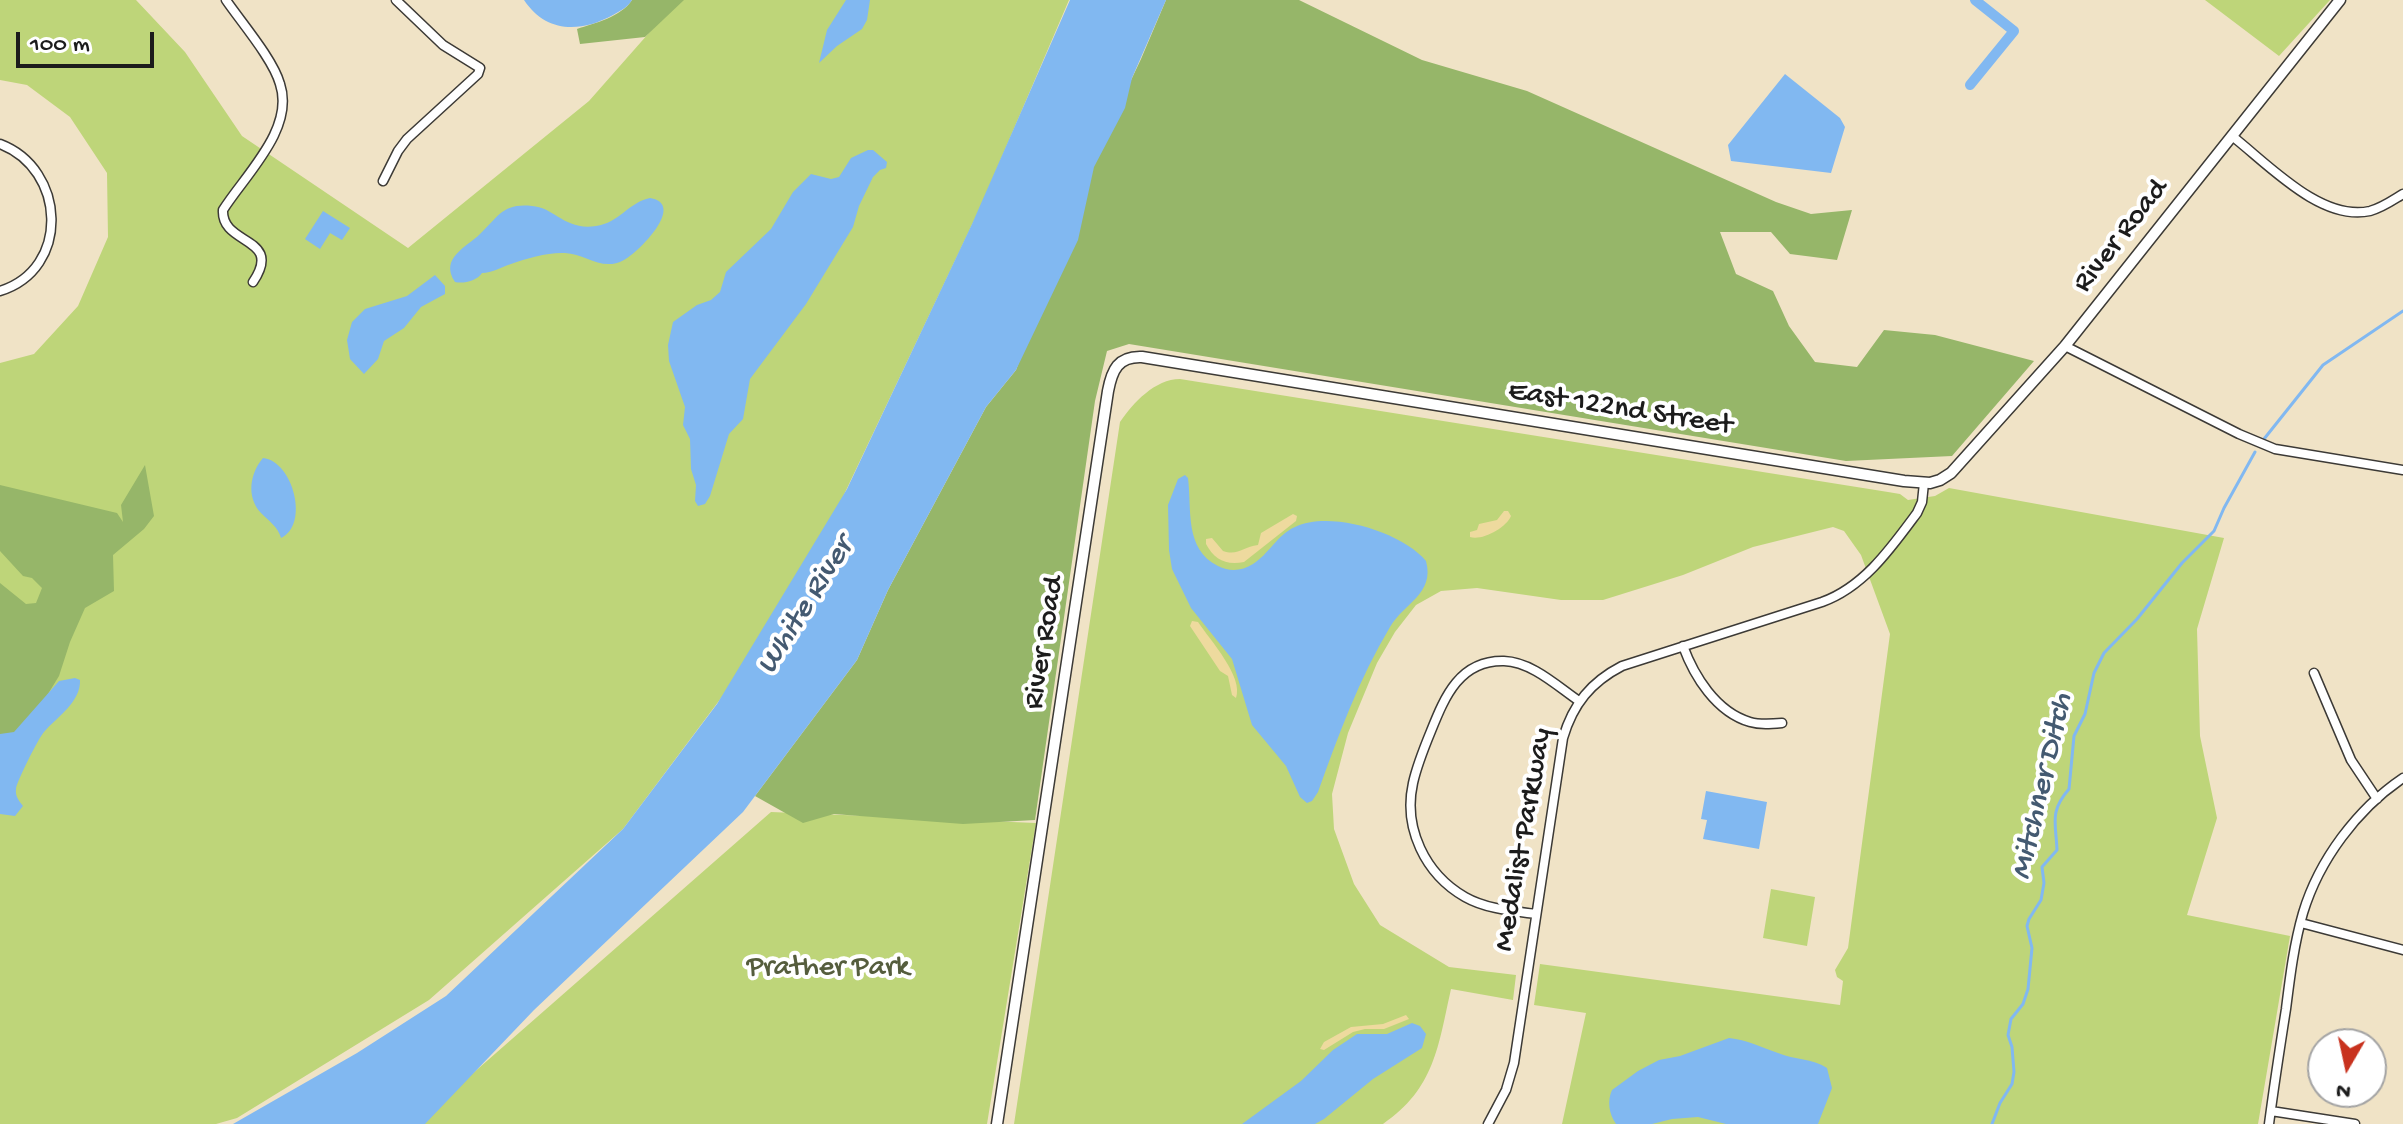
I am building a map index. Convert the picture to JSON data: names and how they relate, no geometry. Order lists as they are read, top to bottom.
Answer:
{
  "streets": {
    "street": ["River Road", "East 122nd Street", "Medalist Parkway"]
  },
  "crossings": [
    ["River Road", "East 122nd Street"],
    ["River Road", "Medalist Parkway"],
    ["East 122nd Street", "Medalist Parkway"]
  ],
  "water": ["White River", "Mitchner Ditch"],
  "parks": ["Prather Park"],
  "scale_bar": "100 m",
  "north": "bottom"
}
